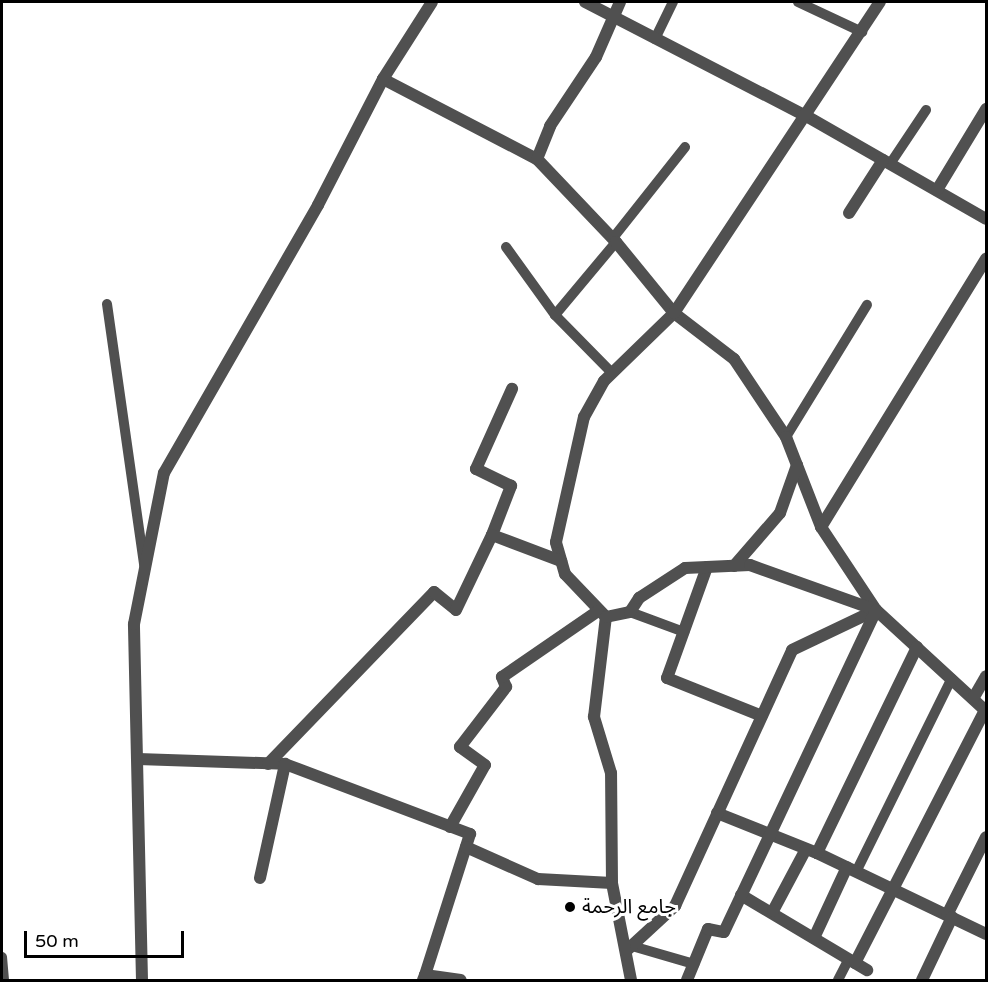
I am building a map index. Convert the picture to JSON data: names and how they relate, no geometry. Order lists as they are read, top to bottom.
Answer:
{
  "places": ["جامع الرحمة"],
  "scale_bar": "50 m"
}
